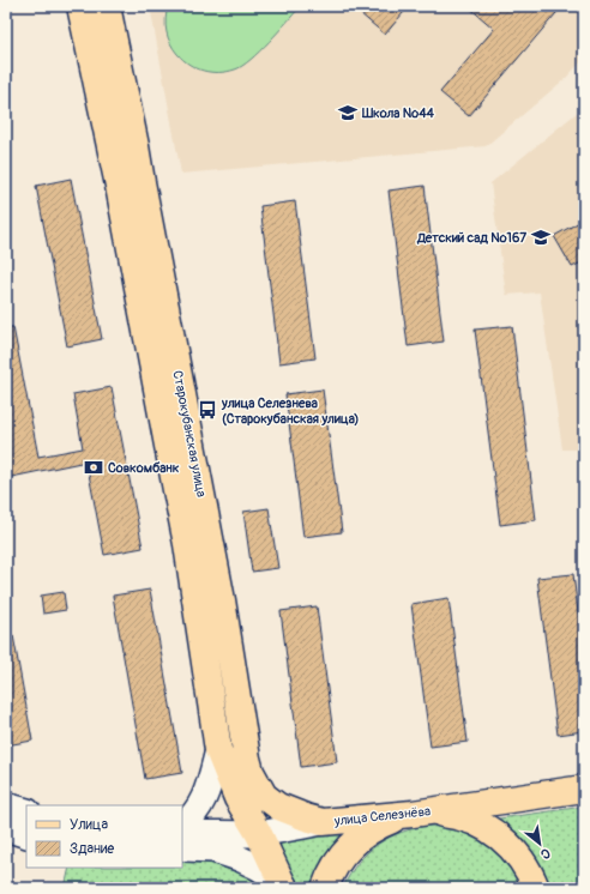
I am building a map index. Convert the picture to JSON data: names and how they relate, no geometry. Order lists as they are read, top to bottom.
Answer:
{
  "streets": {
    "main road": ["Старокубанская улица", "улица Селезнёва"]
  },
  "crossings": [
    ["Старокубанская улица", "улица Селезнёва"]
  ],
  "places": {
    "school or university": ["Школа №44", "Детский сад №167"],
    "bus stop": ["улица Селезнева (Старокубанская улица)"],
    "bank": ["Совкомбанк"]
  },
  "legend": ["Улица", "Здание"],
  "north": "bottom right"
}
